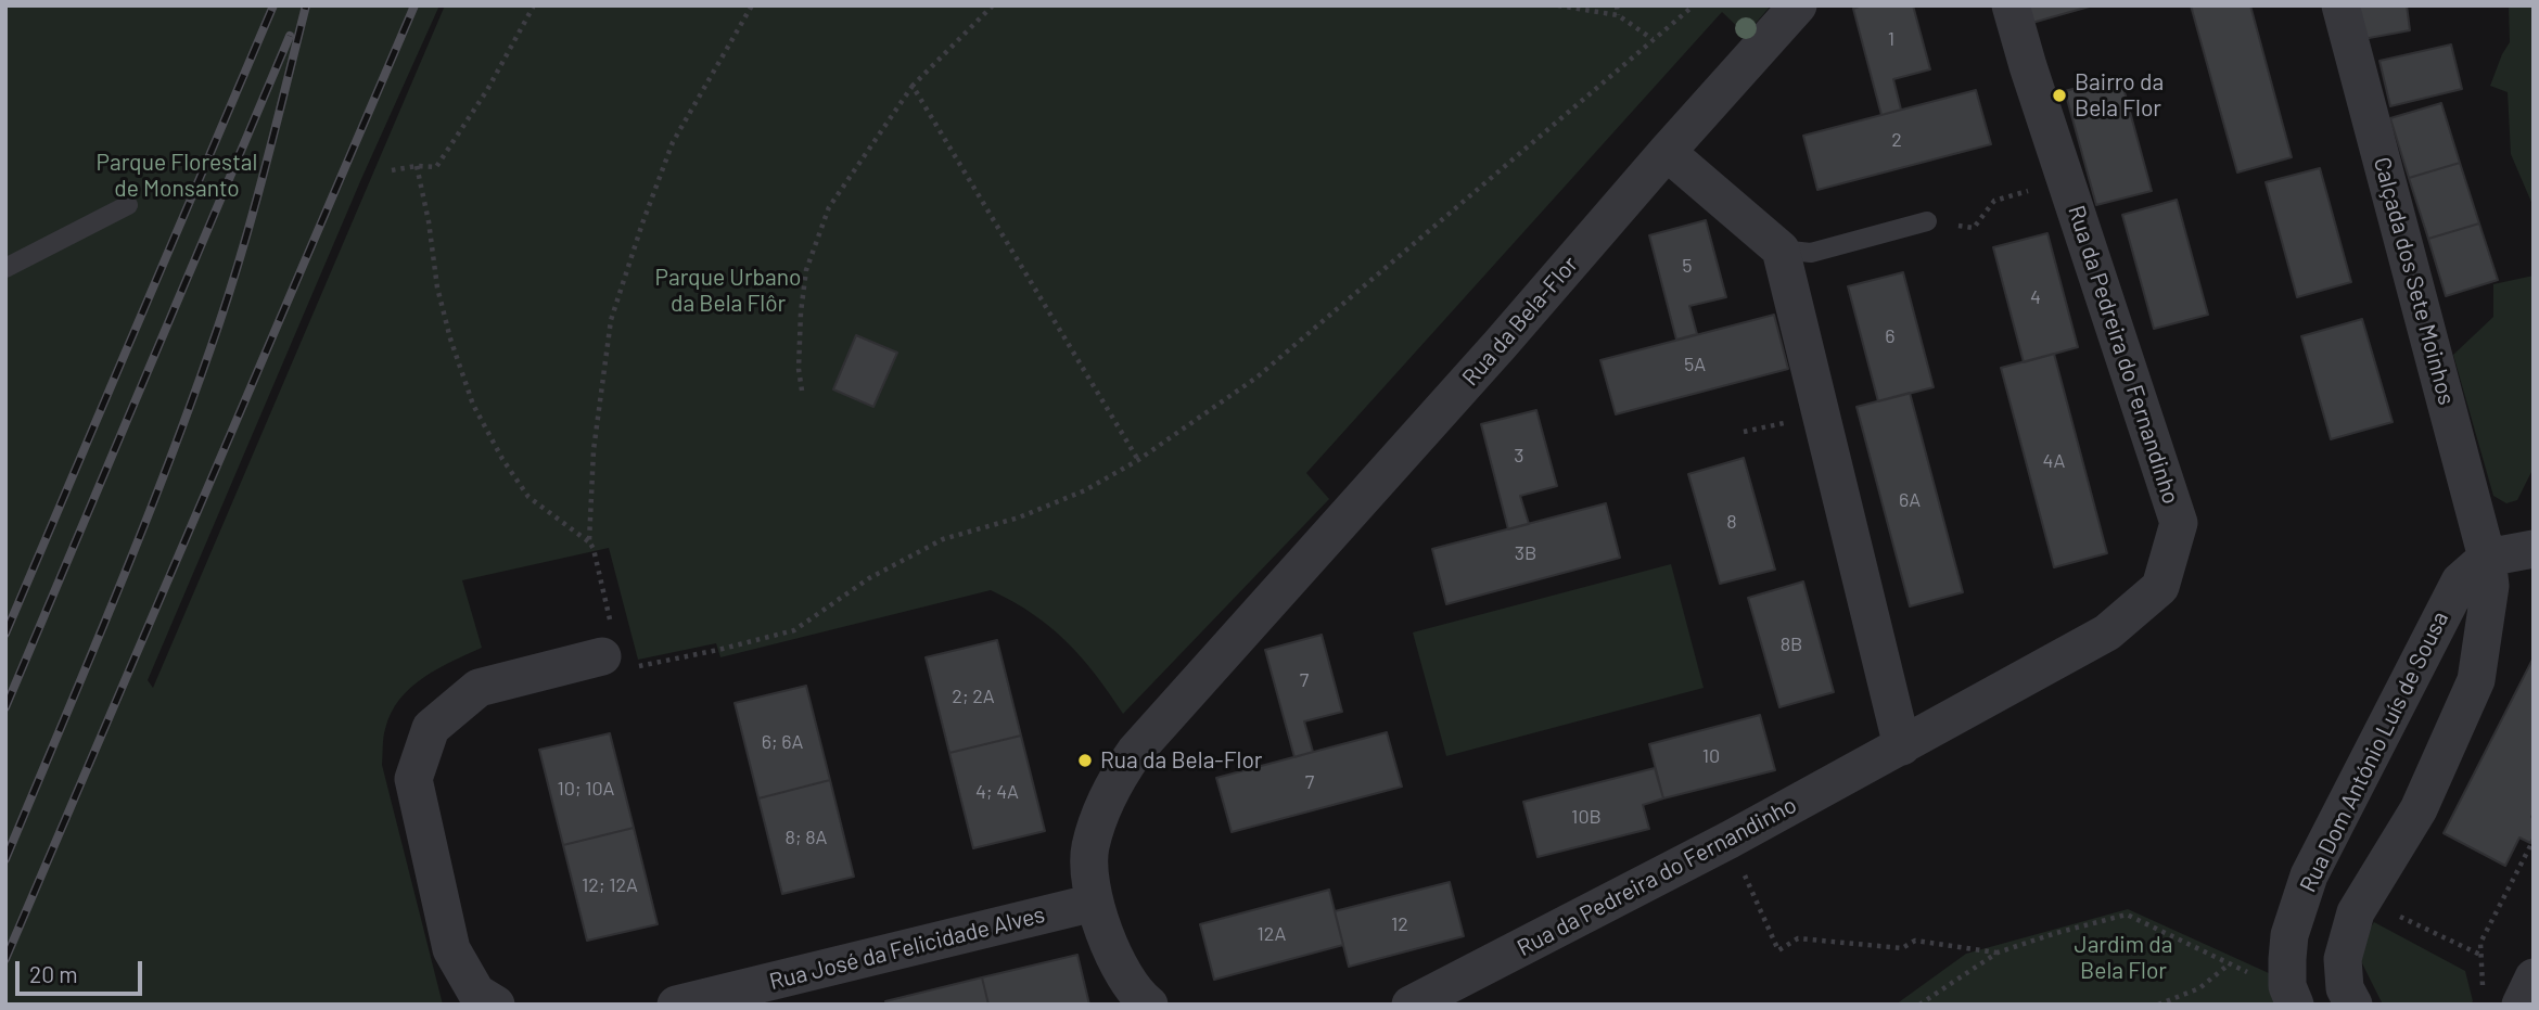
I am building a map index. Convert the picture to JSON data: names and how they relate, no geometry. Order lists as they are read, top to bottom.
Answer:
{
  "streets": {
    "street": [
      "Calçada dos Sete Moinhos",
      "Rua da Bela-Flor",
      "Rua da Pedreira do Fernandinho",
      "Rua Dom António Luís de Sousa",
      "Rua José da Felicidade Alves"
    ]
  },
  "crossings": [
    ["Calçada dos Sete Moinhos", "Rua Dom António Luís de Sousa"],
    ["Rua da Bela-Flor", "Rua José da Felicidade Alves"]
  ],
  "parks": ["Parque Florestal de Monsanto", "Parque Urbano da Bela Flôr", "Jardim da Bela Flor"],
  "places": ["Bairro da Bela Flor", "Rua da Bela-Flor"],
  "house_numbers": [
    "1",
    "2",
    "5",
    "4",
    "6",
    "5A",
    "3",
    "4A",
    "6A",
    "8",
    "3B",
    "8B",
    "7",
    "2; 2A",
    "6; 6A",
    "10",
    "7",
    "10; 10A",
    "4; 4A",
    "10B",
    "8; 8A",
    "12; 12A",
    "12",
    "12A"
  ],
  "scale_bar": "20 m"
}
